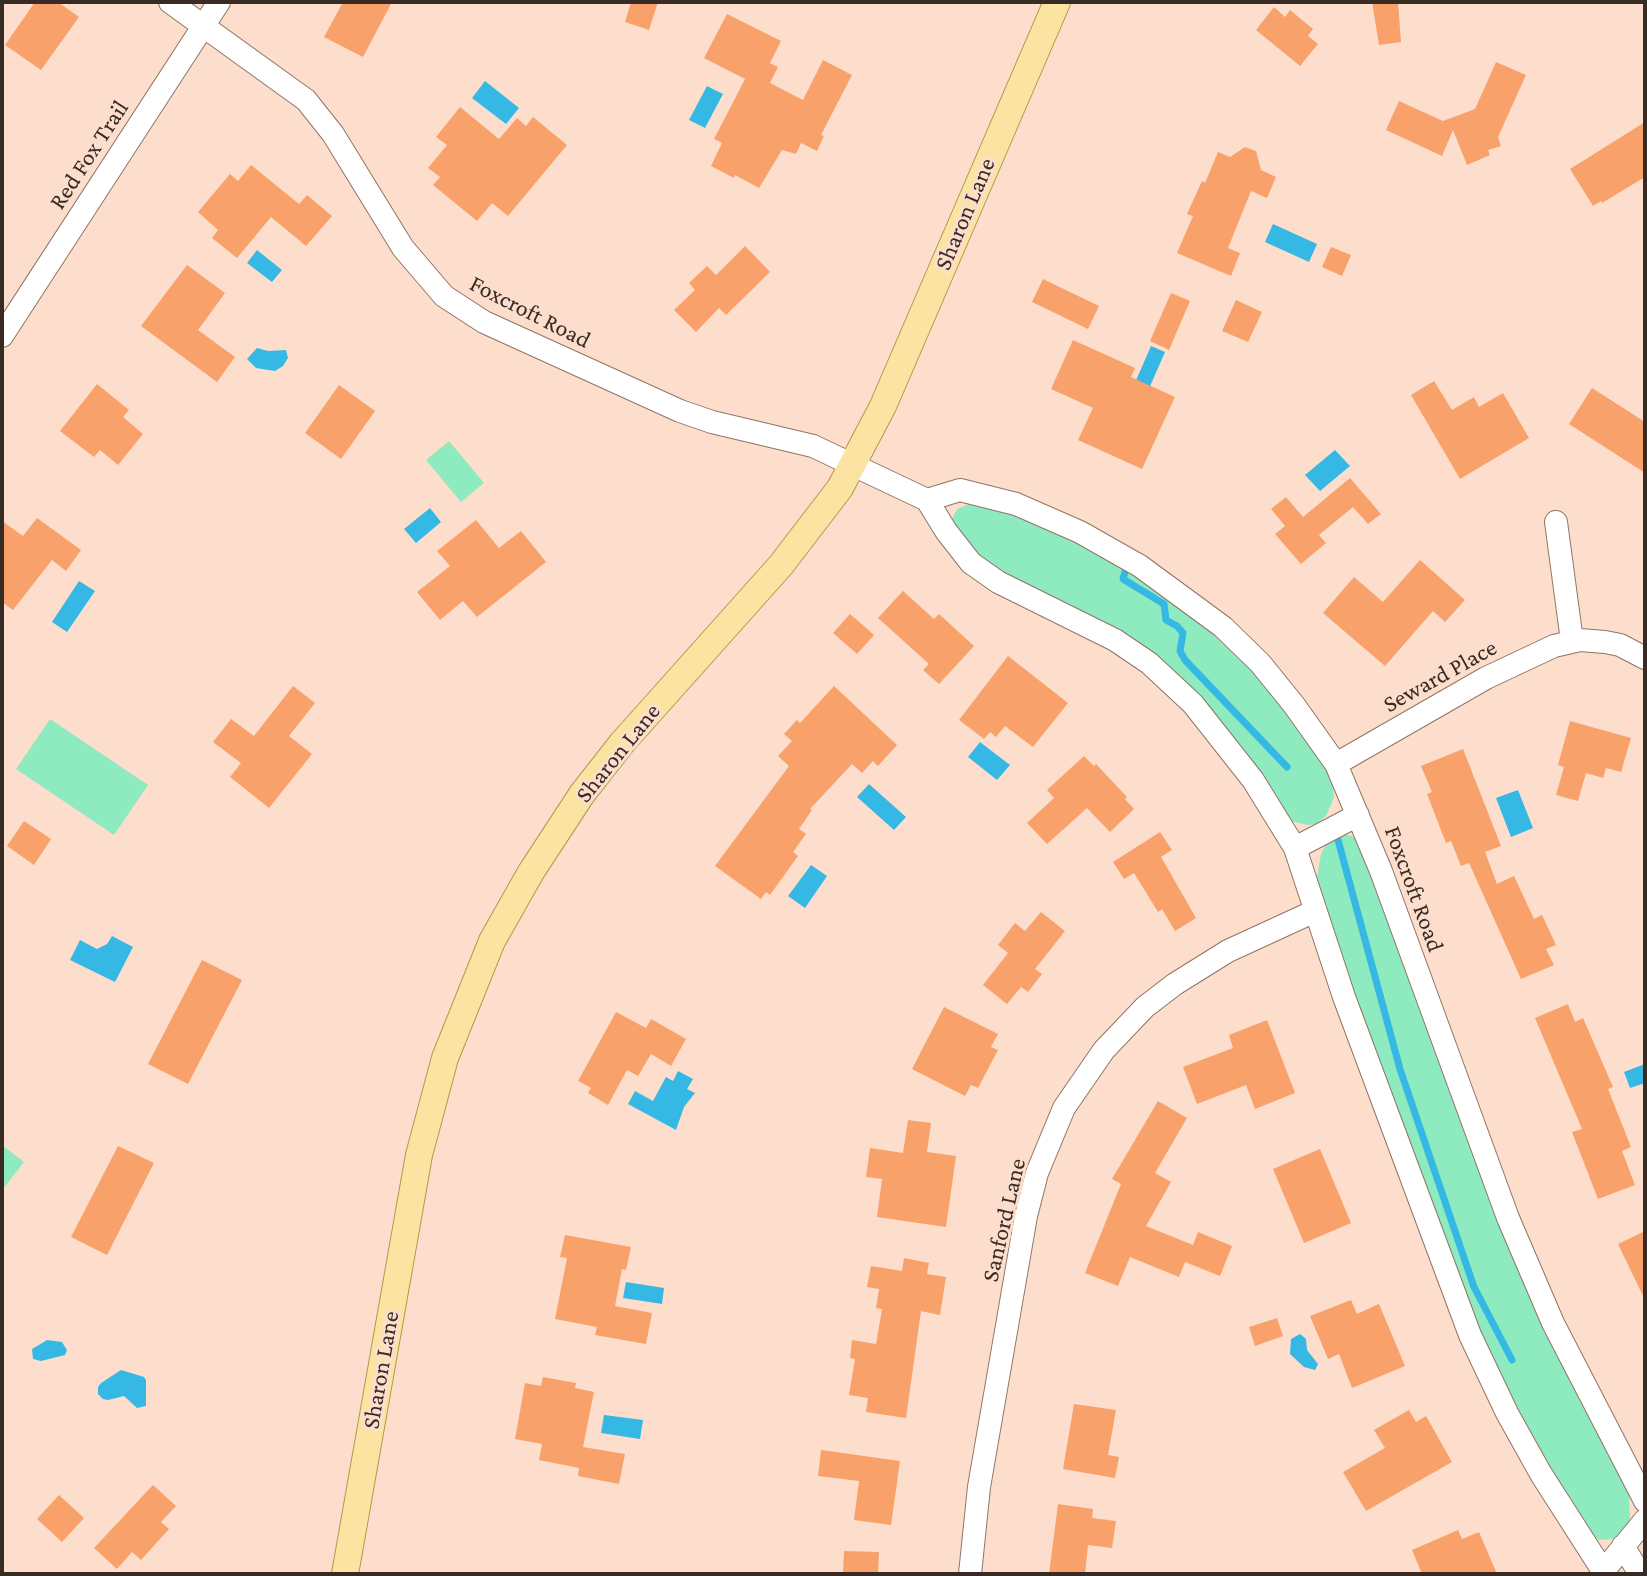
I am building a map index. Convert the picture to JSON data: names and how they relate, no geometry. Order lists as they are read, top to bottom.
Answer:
{
  "streets": {
    "main road": ["Sharon Lane"],
    "street": [
      "Red Fox Trail",
      "Foxcroft Road",
      "Seward Place",
      "Sanford Lane"
    ]
  },
  "crossings": [
    ["Red Fox Trail", "Foxcroft Road"],
    ["Sharon Lane", "Foxcroft Road"],
    ["Foxcroft Road", "Seward Place"]
  ]
}
